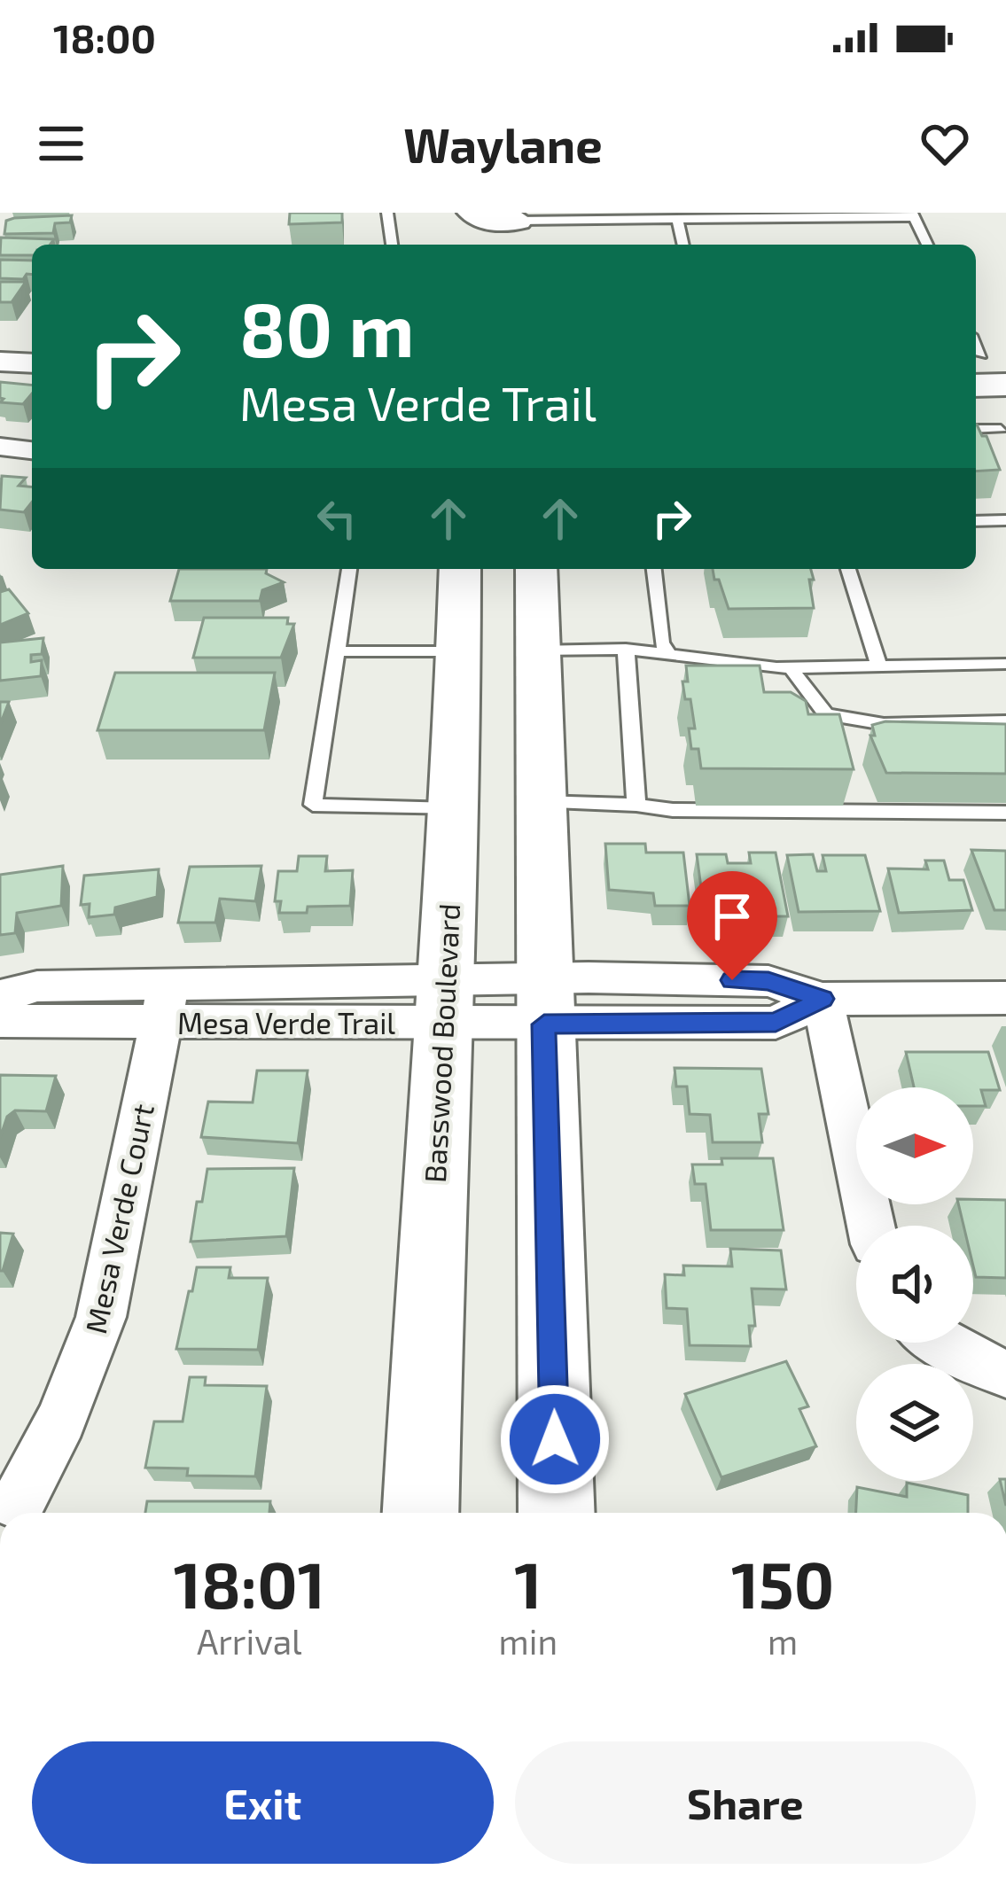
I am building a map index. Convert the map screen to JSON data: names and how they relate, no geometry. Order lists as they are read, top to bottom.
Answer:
{
  "streets": {
    "main road": ["Basswood Boulevard"],
    "street": ["Mesa Verde Trail", "Mesa Verde Court"]
  },
  "crossings": [
    ["Mesa Verde Trail", "Basswood Boulevard"],
    ["Mesa Verde Trail", "Mesa Verde Court"]
  ],
  "north": "right",
  "page": {
    "status": "18:00",
    "header": "Waylane",
    "turn": ["80 m", "Mesa Verde Trail"],
    "eta": [
      "18:01",
      "Arrival",
      "1",
      "min",
      "150",
      "m"
    ],
    "buttons": ["Exit", "Share"]
  }
}
